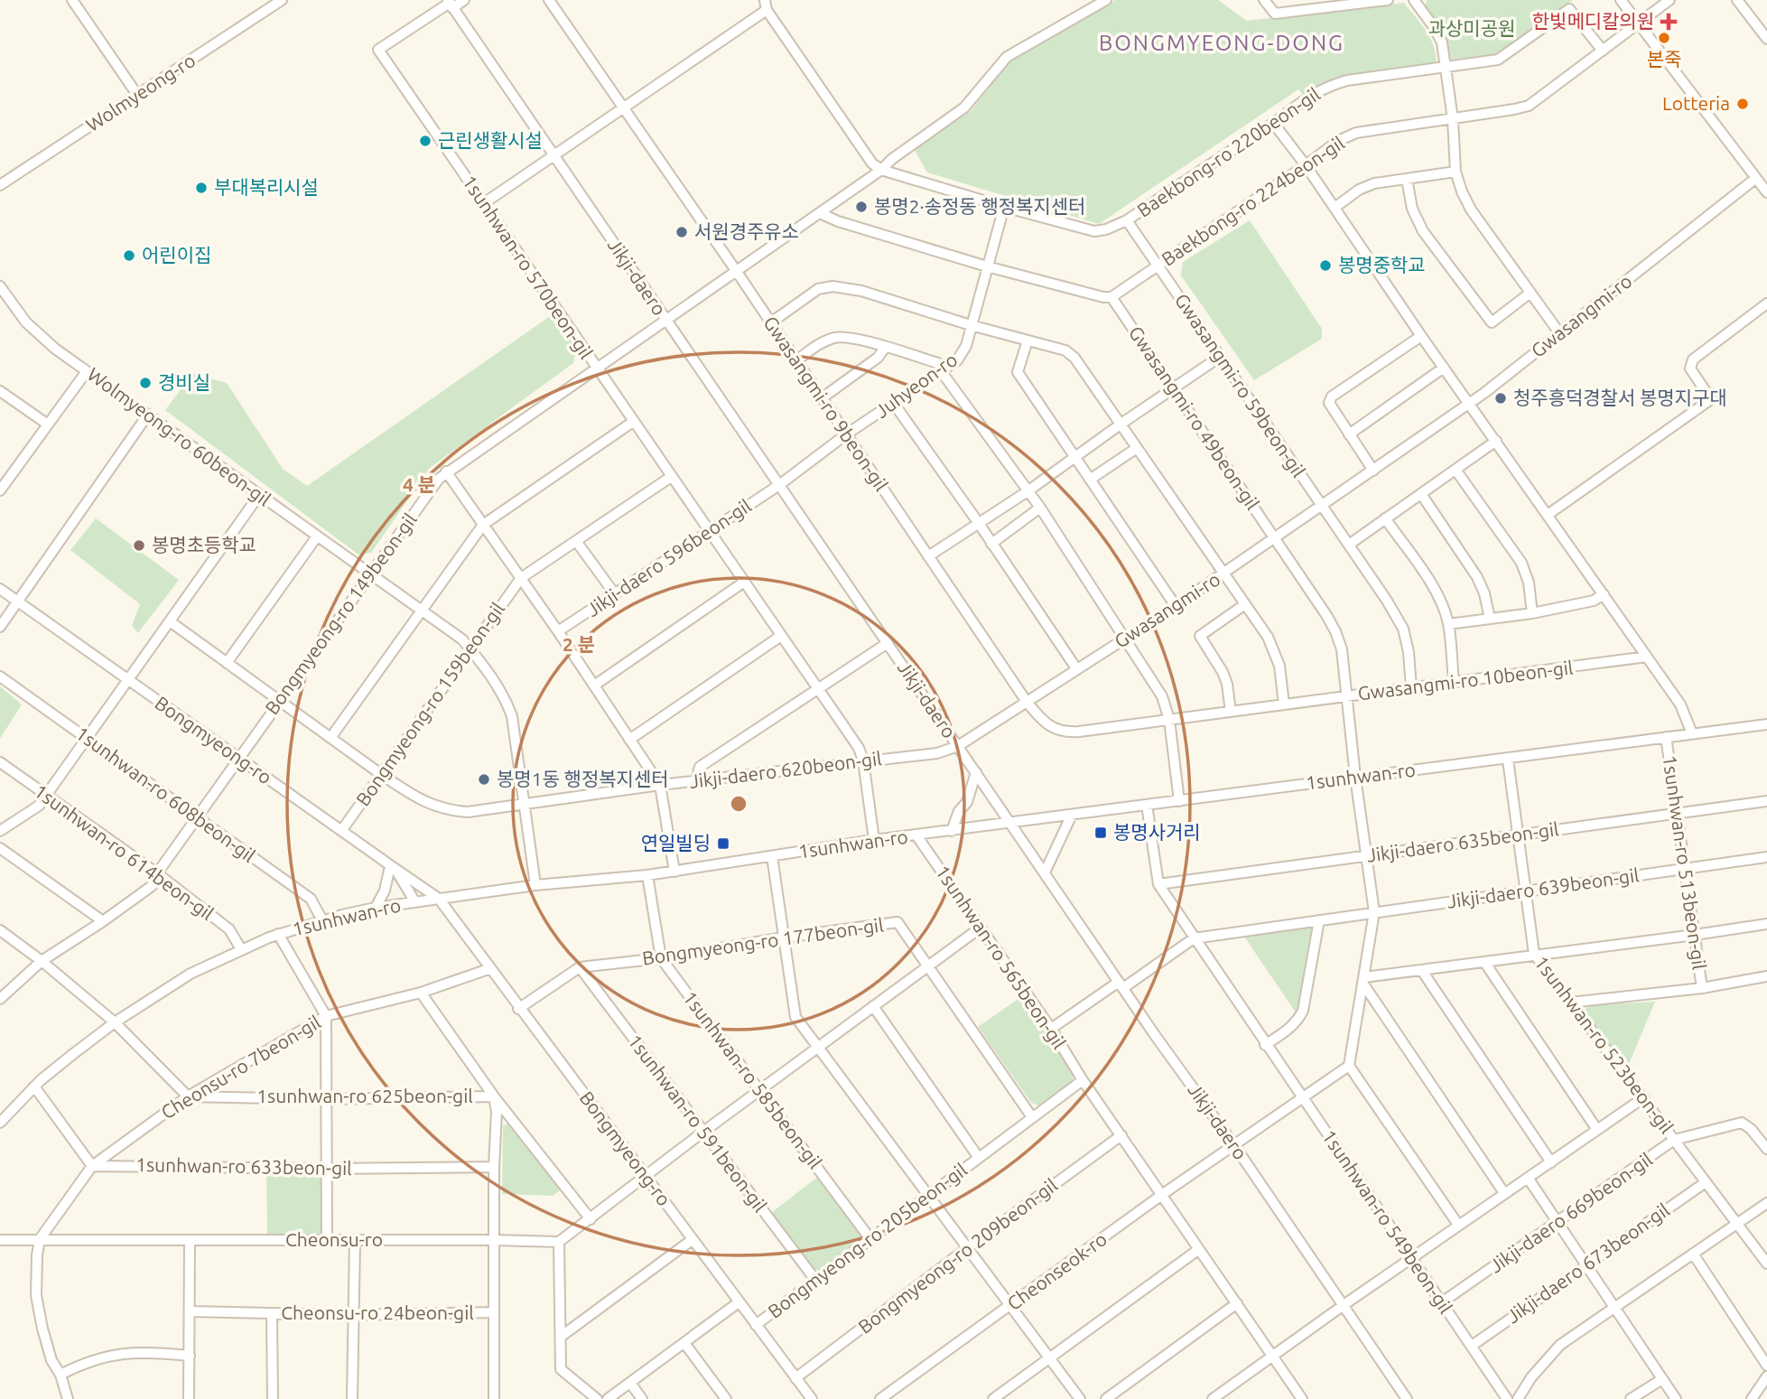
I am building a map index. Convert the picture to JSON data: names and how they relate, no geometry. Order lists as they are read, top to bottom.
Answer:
{
  "streets": {
    "street": [
      "Wolmyeong-ro",
      "Baekbong-ro 220beon-gil",
      "Baekbong-ro 224beon-gil",
      "1sunhwan-ro 570beon-gil",
      "Jikji-daero",
      "Gwasangmi-ro",
      "Juhyeon-ro",
      "Gwasangmi-ro 59beon-gil",
      "Gwasangmi-ro 9beon-gil",
      "Gwasangmi-ro 49beon-gil",
      "Wolmyeong-ro 60beon-gil",
      "Jikji-daero 596beon-gil",
      "Bongmyeong-ro 149beon-gil",
      "Gwasangmi-ro 10beon-gil",
      "Bongmyeong-ro 159beon-gil",
      "Bongmyeong-ro",
      "Jikji-daero 620beon-gil",
      "1sunhwan-ro",
      "1sunhwan-ro 608beon-gil",
      "Jikji-daero 635beon-gil",
      "1sunhwan-ro 614beon-gil",
      "1sunhwan-ro 513beon-gil",
      "Jikji-daero 639beon-gil",
      "Bongmyeong-ro 177beon-gil",
      "1sunhwan-ro 565beon-gil",
      "1sunhwan-ro 523beon-gil",
      "Cheonsu-ro 7beon-gil",
      "1sunhwan-ro 585beon-gil",
      "1sunhwan-ro 625beon-gil",
      "1sunhwan-ro 591beon-gil",
      "1sunhwan-ro 633beon-gil",
      "Jikji-daero 669beon-gil",
      "1sunhwan-ro 549beon-gil",
      "Cheonsu-ro",
      "Bongmyeong-ro 205beon-gil",
      "Bongmyeong-ro 209beon-gil",
      "Jikji-daero 673beon-gil",
      "Cheonseok-ro",
      "Cheonsu-ro 24beon-gil"
    ]
  },
  "crossings": [
    ["Baekbong-ro 220beon-gil", "Baekbong-ro 224beon-gil"],
    ["Baekbong-ro 220beon-gil", "Juhyeon-ro"],
    ["Baekbong-ro 220beon-gil", "Gwasangmi-ro 59beon-gil"],
    ["Baekbong-ro 220beon-gil", "Bongmyeong-ro 149beon-gil"],
    ["Baekbong-ro 224beon-gil", "Gwasangmi-ro 59beon-gil"],
    ["Baekbong-ro 224beon-gil", "Gwasangmi-ro 49beon-gil"],
    ["1sunhwan-ro 570beon-gil", "Jikji-daero"],
    ["1sunhwan-ro 570beon-gil", "Jikji-daero 596beon-gil"],
    ["1sunhwan-ro 570beon-gil", "Bongmyeong-ro 149beon-gil"],
    ["1sunhwan-ro 570beon-gil", "Jikji-daero 620beon-gil"],
    ["1sunhwan-ro 570beon-gil", "1sunhwan-ro"],
    ["Jikji-daero", "Gwasangmi-ro"],
    ["Jikji-daero", "Juhyeon-ro"],
    ["Jikji-daero", "Jikji-daero 596beon-gil"],
    ["Jikji-daero", "Bongmyeong-ro 149beon-gil"],
    ["Jikji-daero", "Jikji-daero 620beon-gil"],
    ["Jikji-daero", "1sunhwan-ro"],
    ["Jikji-daero", "Jikji-daero 639beon-gil"],
    ["Jikji-daero", "Cheonseok-ro"],
    ["Gwasangmi-ro", "Gwasangmi-ro 59beon-gil"],
    ["Gwasangmi-ro", "Gwasangmi-ro 9beon-gil"],
    ["Gwasangmi-ro", "Gwasangmi-ro 49beon-gil"],
    ["Gwasangmi-ro", "Gwasangmi-ro 10beon-gil"],
    ["Gwasangmi-ro", "Jikji-daero 620beon-gil"],
    ["Juhyeon-ro", "Gwasangmi-ro 9beon-gil"],
    ["Juhyeon-ro", "Jikji-daero 596beon-gil"],
    ["Gwasangmi-ro 59beon-gil", "Gwasangmi-ro 10beon-gil"],
    ["Gwasangmi-ro 9beon-gil", "Bongmyeong-ro 149beon-gil"],
    ["Gwasangmi-ro 9beon-gil", "Gwasangmi-ro 10beon-gil"],
    ["Gwasangmi-ro 49beon-gil", "Gwasangmi-ro 10beon-gil"],
    ["Gwasangmi-ro 49beon-gil", "1sunhwan-ro"],
    ["Gwasangmi-ro 49beon-gil", "Jikji-daero 635beon-gil"],
    ["Gwasangmi-ro 49beon-gil", "Jikji-daero 639beon-gil"],
    ["Gwasangmi-ro 49beon-gil", "Cheonseok-ro"],
    ["Wolmyeong-ro 60beon-gil", "Bongmyeong-ro 149beon-gil"],
    ["Wolmyeong-ro 60beon-gil", "Bongmyeong-ro 159beon-gil"],
    ["Wolmyeong-ro 60beon-gil", "Jikji-daero 620beon-gil"],
    ["Wolmyeong-ro 60beon-gil", "1sunhwan-ro"],
    ["Bongmyeong-ro 149beon-gil", "Bongmyeong-ro"],
    ["Bongmyeong-ro 149beon-gil", "Jikji-daero 620beon-gil"],
    ["Bongmyeong-ro 149beon-gil", "1sunhwan-ro 608beon-gil"],
    ["Bongmyeong-ro 149beon-gil", "1sunhwan-ro 614beon-gil"],
    ["Bongmyeong-ro 159beon-gil", "Bongmyeong-ro"],
    ["Bongmyeong-ro 159beon-gil", "Jikji-daero 620beon-gil"],
    ["Bongmyeong-ro", "1sunhwan-ro"],
    ["Bongmyeong-ro", "Bongmyeong-ro 177beon-gil"],
    ["Bongmyeong-ro", "Cheonsu-ro 7beon-gil"],
    ["Bongmyeong-ro", "Bongmyeong-ro 205beon-gil"],
    ["Bongmyeong-ro", "Bongmyeong-ro 209beon-gil"],
    ["1sunhwan-ro", "1sunhwan-ro 608beon-gil"],
    ["1sunhwan-ro", "1sunhwan-ro 614beon-gil"],
    ["1sunhwan-ro", "1sunhwan-ro 513beon-gil"],
    ["1sunhwan-ro", "1sunhwan-ro 565beon-gil"],
    ["1sunhwan-ro", "1sunhwan-ro 523beon-gil"],
    ["1sunhwan-ro", "1sunhwan-ro 585beon-gil"],
    ["1sunhwan-ro", "1sunhwan-ro 549beon-gil"],
    ["Jikji-daero 635beon-gil", "1sunhwan-ro 513beon-gil"],
    ["Jikji-daero 635beon-gil", "1sunhwan-ro 523beon-gil"],
    ["Jikji-daero 635beon-gil", "1sunhwan-ro 549beon-gil"],
    ["1sunhwan-ro 513beon-gil", "Jikji-daero 639beon-gil"],
    ["Jikji-daero 639beon-gil", "1sunhwan-ro 565beon-gil"],
    ["Jikji-daero 639beon-gil", "1sunhwan-ro 523beon-gil"],
    ["Jikji-daero 639beon-gil", "1sunhwan-ro 549beon-gil"],
    ["Bongmyeong-ro 177beon-gil", "1sunhwan-ro 585beon-gil"],
    ["Bongmyeong-ro 177beon-gil", "1sunhwan-ro 591beon-gil"],
    ["Bongmyeong-ro 177beon-gil", "Bongmyeong-ro 205beon-gil"],
    ["1sunhwan-ro 565beon-gil", "Bongmyeong-ro 205beon-gil"],
    ["1sunhwan-ro 565beon-gil", "Bongmyeong-ro 209beon-gil"],
    ["1sunhwan-ro 565beon-gil", "Cheonseok-ro"],
    ["1sunhwan-ro 523beon-gil", "Jikji-daero 669beon-gil"],
    ["1sunhwan-ro 523beon-gil", "Jikji-daero 673beon-gil"],
    ["Cheonsu-ro 7beon-gil", "1sunhwan-ro 625beon-gil"],
    ["Cheonsu-ro 7beon-gil", "1sunhwan-ro 633beon-gil"],
    ["Cheonsu-ro 7beon-gil", "Cheonsu-ro"],
    ["1sunhwan-ro 585beon-gil", "Bongmyeong-ro 205beon-gil"],
    ["1sunhwan-ro 591beon-gil", "Bongmyeong-ro 205beon-gil"],
    ["Jikji-daero 669beon-gil", "1sunhwan-ro 549beon-gil"],
    ["1sunhwan-ro 549beon-gil", "Jikji-daero 673beon-gil"],
    ["1sunhwan-ro 549beon-gil", "Cheonseok-ro"]
  ],
  "districts": ["BONGMYEONG-DONG"],
  "parks": ["과상미공원"],
  "places": {
    "health": ["한빛메디칼의원"],
    "other": [
      "본죽",
      "Lotteria",
      "근린생활시설",
      "부대복리시설",
      "봉명2·송정동 행정복지센터",
      "서원경주유소",
      "어린이집",
      "봉명중학교",
      "경비실",
      "청주흥덕경찰서 봉명지구대",
      "봉명초등학교",
      "봉명1동 행정복지센터"
    ],
    "transit": ["봉명사거리", "연일빌딩"]
  },
  "rings": ["4 분", "2 분"]
}
